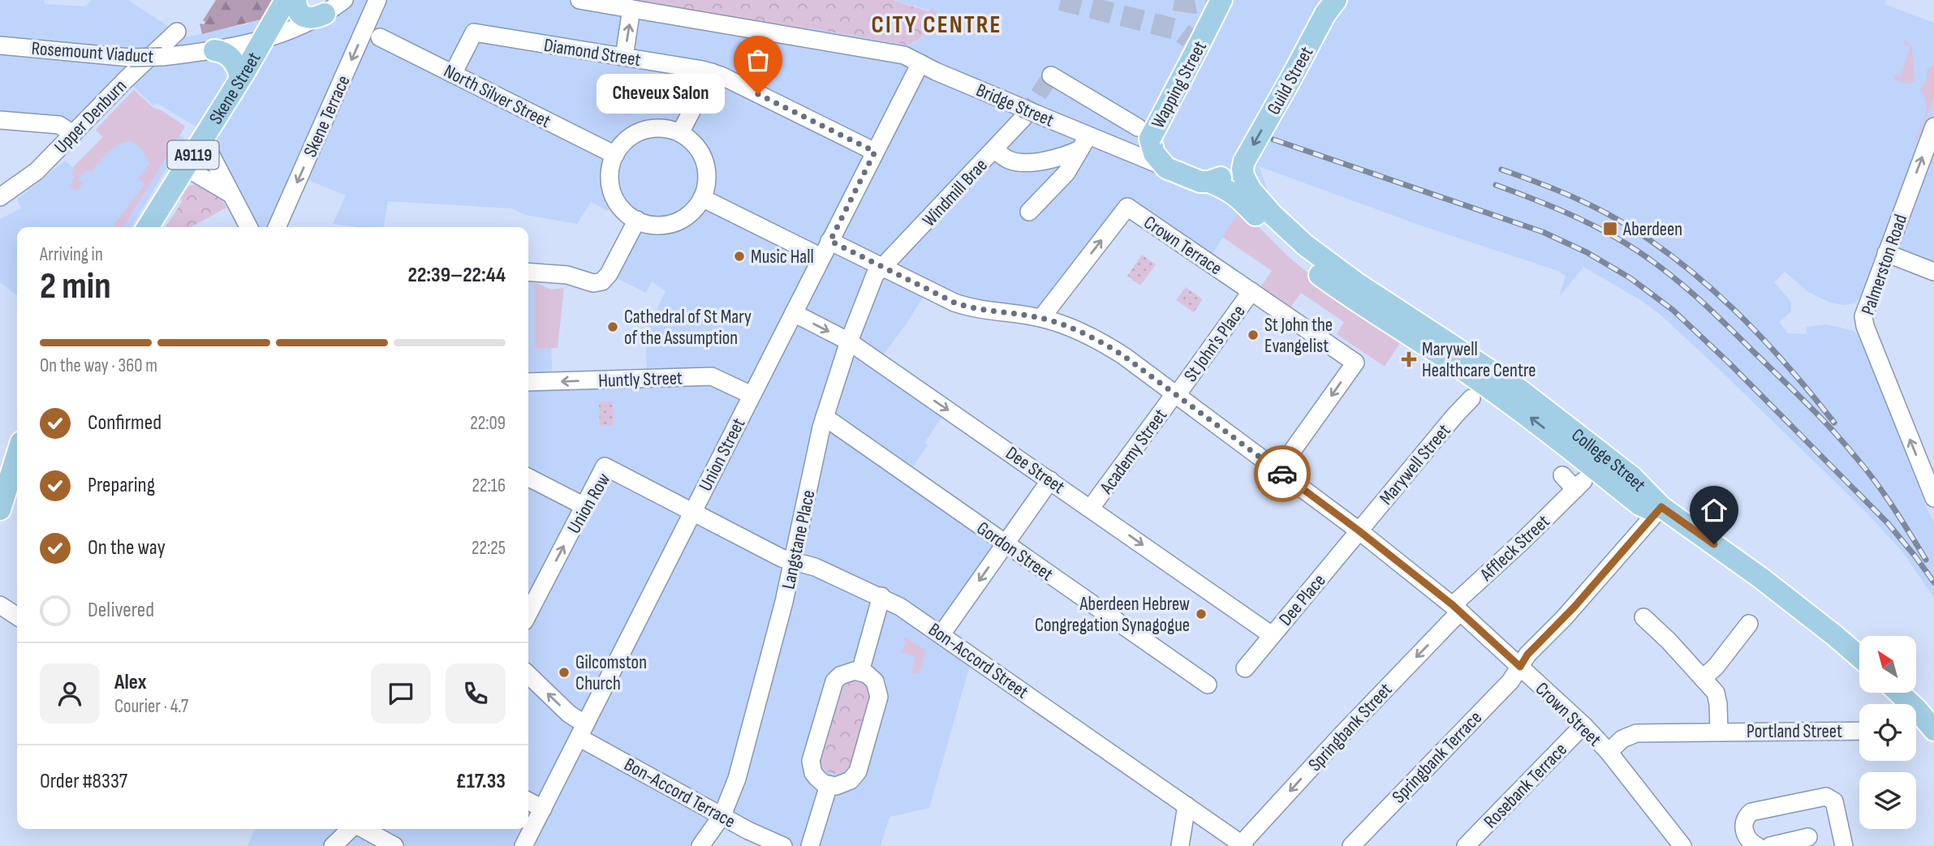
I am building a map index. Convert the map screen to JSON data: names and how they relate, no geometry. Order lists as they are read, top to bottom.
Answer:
{
  "streets": {
    "main road": [
      "Guild Street",
      "Wapping Street",
      "Skene Street",
      "Bridge Street",
      "A9119",
      "College Street"
    ],
    "street": [
      "Rosemount Viaduct",
      "Diamond Street",
      "North Silver Street",
      "Upper Denburn",
      "Skene Terrace",
      "Windmill Brae",
      "Crown Terrace",
      "Palmerston Road",
      "St John's Place",
      "Huntly Street",
      "Academy Street",
      "Union Street",
      "Marywell Street",
      "Dee Street",
      "Union Row",
      "Langstane Place",
      "Affleck Street",
      "Gordon Street",
      "Dee Place",
      "Bon-Accord Street",
      "Crown Street",
      "Springbank Street",
      "Portland Street",
      "Springbank Terrace",
      "Rosebank Terrace",
      "Bon-Accord Terrace"
    ]
  },
  "crossings": [
    ["Rosemount Viaduct", "Skene Street"],
    ["Diamond Street", "North Silver Street"],
    ["Diamond Street", "Union Street"],
    ["Guild Street", "College Street"],
    ["Wapping Street", "Bridge Street"],
    ["Bridge Street", "Windmill Brae"],
    ["Bridge Street", "Union Street"],
    ["Bridge Street", "College Street"],
    ["Windmill Brae", "Langstane Place"],
    ["Windmill Brae", "Crown Street"],
    ["Crown Terrace", "St John's Place"],
    ["Crown Terrace", "Crown Street"],
    ["St John's Place", "Academy Street"],
    ["St John's Place", "Crown Street"],
    ["Huntly Street", "Union Street"],
    ["Academy Street", "Dee Street"],
    ["Academy Street", "Crown Street"],
    ["Union Street", "Dee Street"],
    ["Union Street", "Union Row"],
    ["Union Street", "Bon-Accord Street"],
    ["Union Street", "Crown Street"],
    ["Union Street", "Bon-Accord Terrace"],
    ["College Street", "Springbank Terrace"],
    ["Marywell Street", "Dee Place"],
    ["Marywell Street", "Crown Street"],
    ["Dee Street", "Langstane Place"],
    ["Dee Street", "Dee Place"],
    ["Union Row", "Bon-Accord Street"],
    ["Langstane Place", "Gordon Street"],
    ["Langstane Place", "Bon-Accord Street"],
    ["Langstane Place", "Crown Street"],
    ["Langstane Place", "Bon-Accord Terrace"],
    ["Affleck Street", "Crown Street"],
    ["Affleck Street", "Springbank Street"],
    ["Dee Place", "Crown Street"],
    ["Bon-Accord Street", "Springbank Street"],
    ["Crown Street", "Springbank Street"],
    ["Crown Street", "Portland Street"],
    ["Crown Street", "Springbank Terrace"],
    ["Crown Street", "Rosebank Terrace"]
  ],
  "one_way": [
    "Guild Street",
    "Skene Terrace",
    "Palmerston Road",
    "Huntly Street",
    "Dee Street",
    "Union Row",
    "Springbank Street"
  ],
  "districts": ["CITY CENTRE"],
  "places": {
    "other": [
      "Cheveux Salon",
      "Music Hall",
      "Cathedral of St Mary of the Assumption",
      "St John the Evangelist",
      "Aberdeen Hebrew Congregation Synagogue",
      "Gilcomston Church"
    ],
    "transit": ["Aberdeen"],
    "health": ["Marywell Healthcare Centre"]
  },
  "north": "top left",
  "page": {
    "bubble": "Cheveux Salon",
    "heading": ["2 min", "Arriving in", "22:39–22:44"],
    "panel": [
      "Alex",
      "Courier · 4.7",
      "Order #8337",
      "£17.33"
    ],
    "bar": "On the way · 360 m",
    "list": [
      ["Confirmed", "22:09"],
      ["Preparing", "22:16"],
      ["On the way", "22:25"],
      "Delivered"
    ]
  }
}
